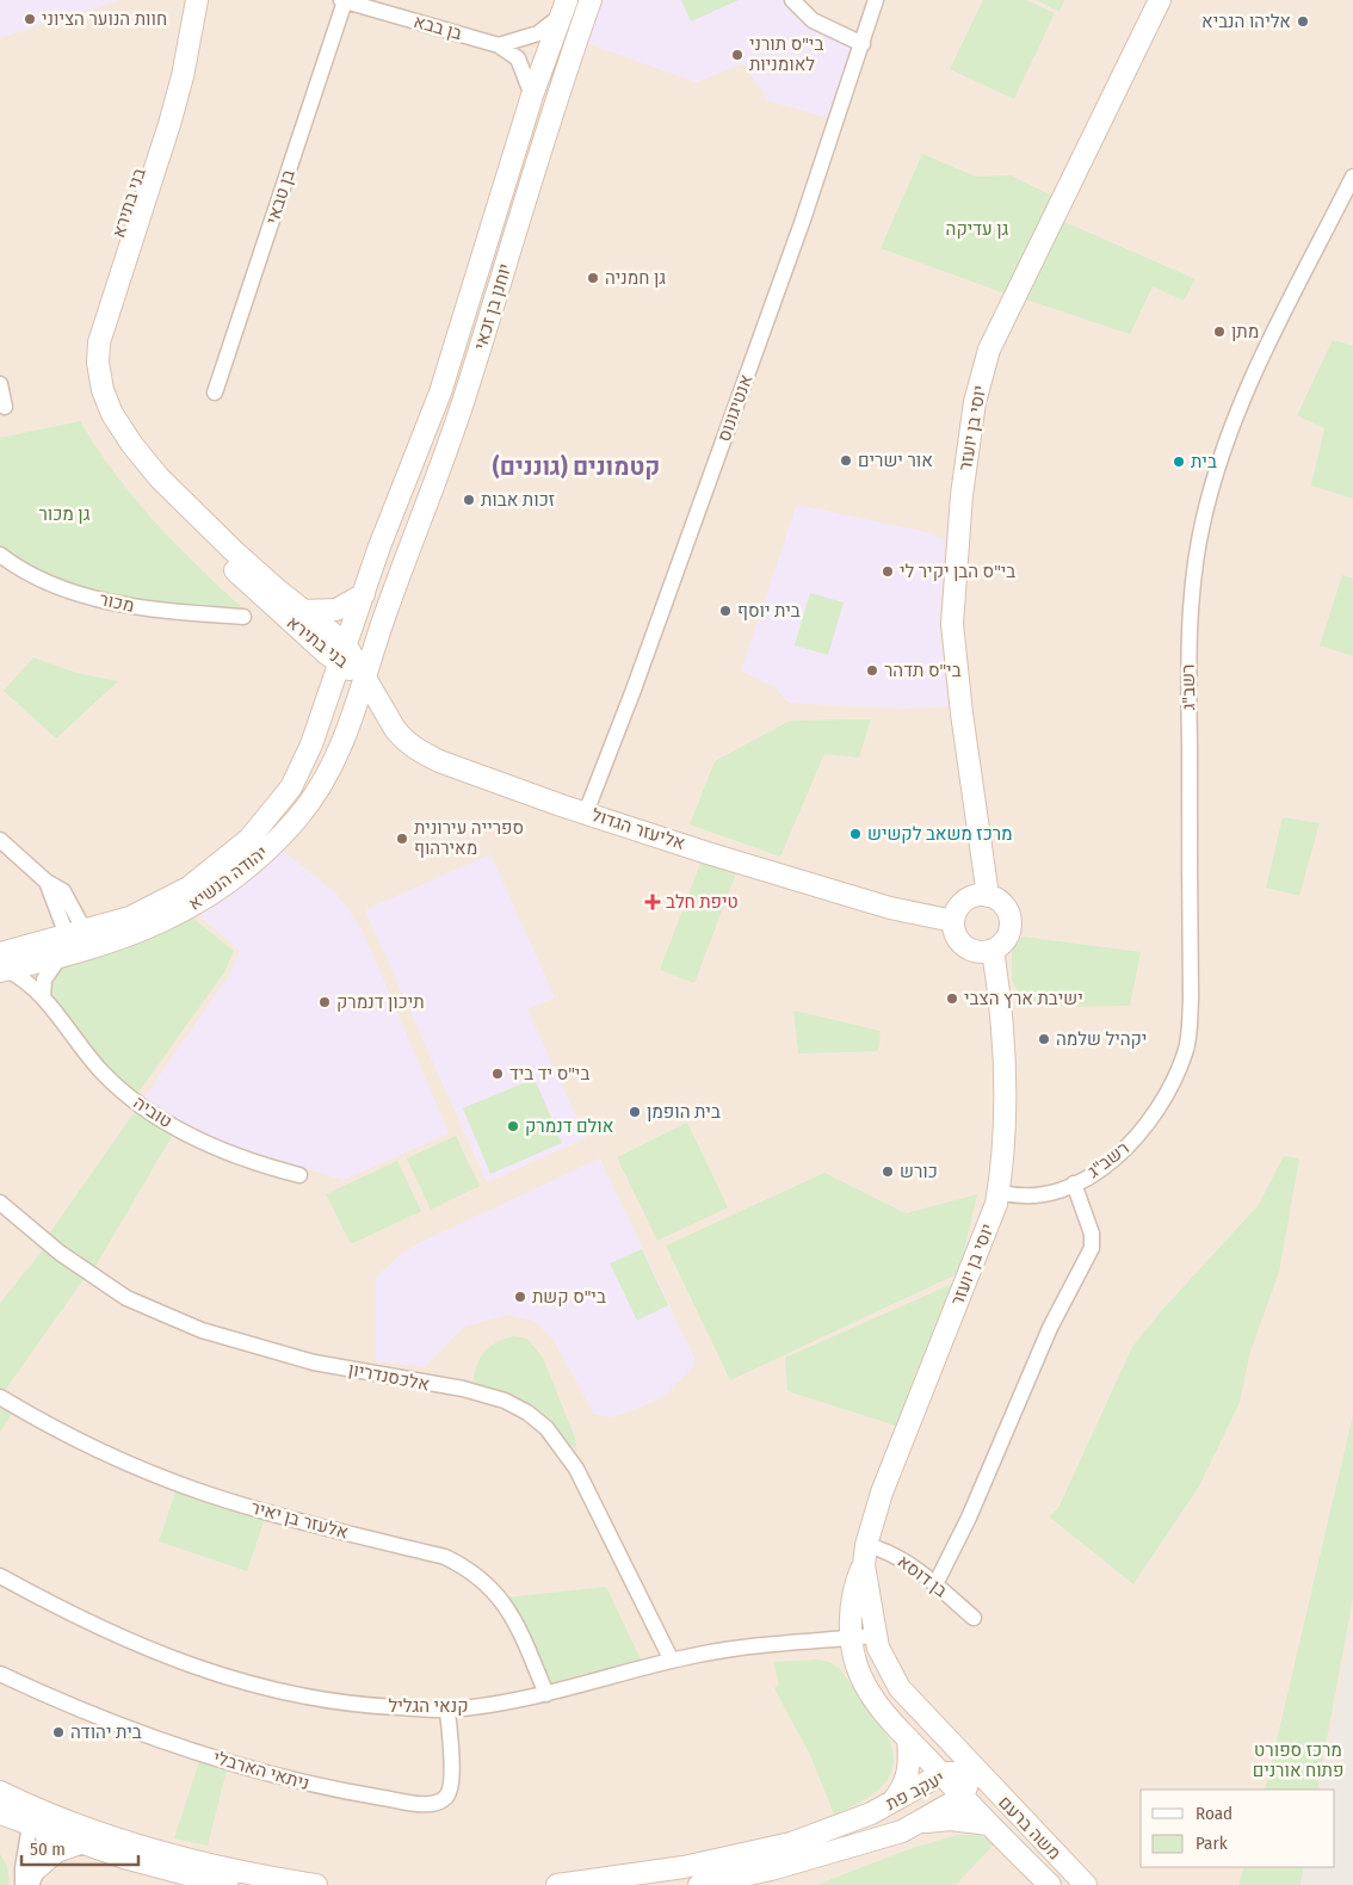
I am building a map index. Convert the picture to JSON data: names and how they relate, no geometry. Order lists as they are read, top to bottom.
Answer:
{
  "streets": {
    "street": [
      "בן בבא",
      "בן טבאי",
      "בני בתירא",
      "יוחנן בן זכאי",
      "אנטיגונוס",
      "יוסי בן יועזר",
      "מכור",
      "רשב\"ג",
      "אליעזר הגדול",
      "יהודה הנשיא",
      "טוביה",
      "אלכסנדריון",
      "אלעזר בן יאיר",
      "בן דוסא",
      "קנאי הגליל",
      "ניתאי הארבלי",
      "יעקב פת",
      "משה ברעם"
    ]
  },
  "crossings": [
    ["בן בבא", "בן טבאי"],
    ["בן בבא", "יוחנן בן זכאי"],
    ["בני בתירא", "יוחנן בן זכאי"],
    ["בני בתירא", "אליעזר הגדול"],
    ["בני בתירא", "יהודה הנשיא"],
    ["יוחנן בן זכאי", "אליעזר הגדול"],
    ["יוחנן בן זכאי", "יהודה הנשיא"],
    ["אנטיגונוס", "אליעזר הגדול"],
    ["יוסי בן יועזר", "רשב\"ג"],
    ["יוסי בן יועזר", "אליעזר הגדול"],
    ["יוסי בן יועזר", "בן דוסא"],
    ["יוסי בן יועזר", "קנאי הגליל"],
    ["יוסי בן יועזר", "יעקב פת"],
    ["יוסי בן יועזר", "משה ברעם"],
    ["רשב\"ג", "בן דוסא"],
    ["אליעזר הגדול", "יהודה הנשיא"],
    ["יהודה הנשיא", "טוביה"],
    ["אלכסנדריון", "קנאי הגליל"],
    ["אלעזר בן יאיר", "קנאי הגליל"],
    ["קנאי הגליל", "ניתאי הארבלי"],
    ["יעקב פת", "משה ברעם"]
  ],
  "districts": ["קטמונים (גוננים)"],
  "parks": ["גן עדיקה", "גן מכור", "מרכז ספורט פתוח אורנים"],
  "places": {
    "other": [
      "חוות הנוער הציוני",
      "אליהו הנביא",
      "בי\"ס תורני לאומניות",
      "גן חמניה",
      "מתן",
      "אור ישרים",
      "בית",
      "זכות אבות",
      "בי\"ס הבן יקיר לי",
      "בית יוסף",
      "בי\"ס תדהר",
      "מרכז משאב לקשיש",
      "ספרייה עירונית מאירהוף",
      "ישיבת ארץ הצבי",
      "תיכון דנמרק",
      "יקהיל שלמה",
      "בי\"ס יד ביד",
      "בית הופמן",
      "אולם דנמרק",
      "כורש",
      "בי\"ס קשת",
      "בית יהודה"
    ],
    "health": ["טיפת חלב"]
  },
  "legend": ["Road", "Park"],
  "scale_bar": "50 m"
}
